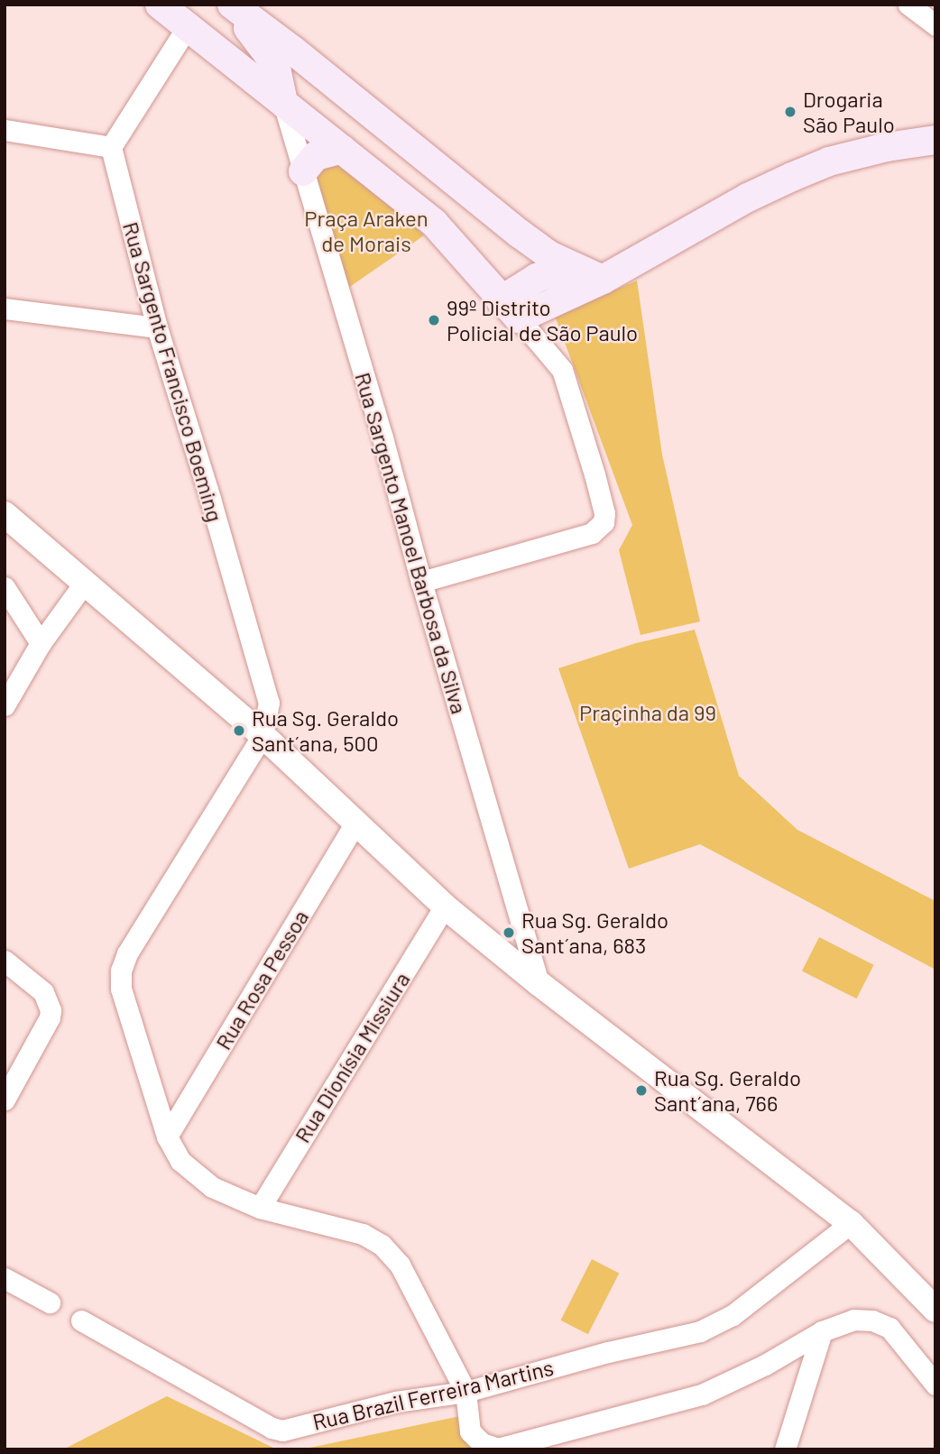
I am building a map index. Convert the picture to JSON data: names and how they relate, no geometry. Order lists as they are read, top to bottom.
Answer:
{
  "streets": {
    "street": [
      "Rua Sargento Francisco Boeming",
      "Rua Sargento Manoel Barbosa da Silva",
      "Rua Rosa Pessoa",
      "Rua Dionísia Missiura",
      "Rua Brazil Ferreira Martins"
    ]
  },
  "parks": ["Praça Araken de Morais", "Praçinha da 99"],
  "places": [
    "Drogaria São Paulo",
    "99º Distrito Policial de São Paulo",
    "Rua Sg. Geraldo Sant´ana, 500",
    "Rua Sg. Geraldo Sant´ana, 683",
    "Rua Sg. Geraldo Sant´ana, 766"
  ]
}
